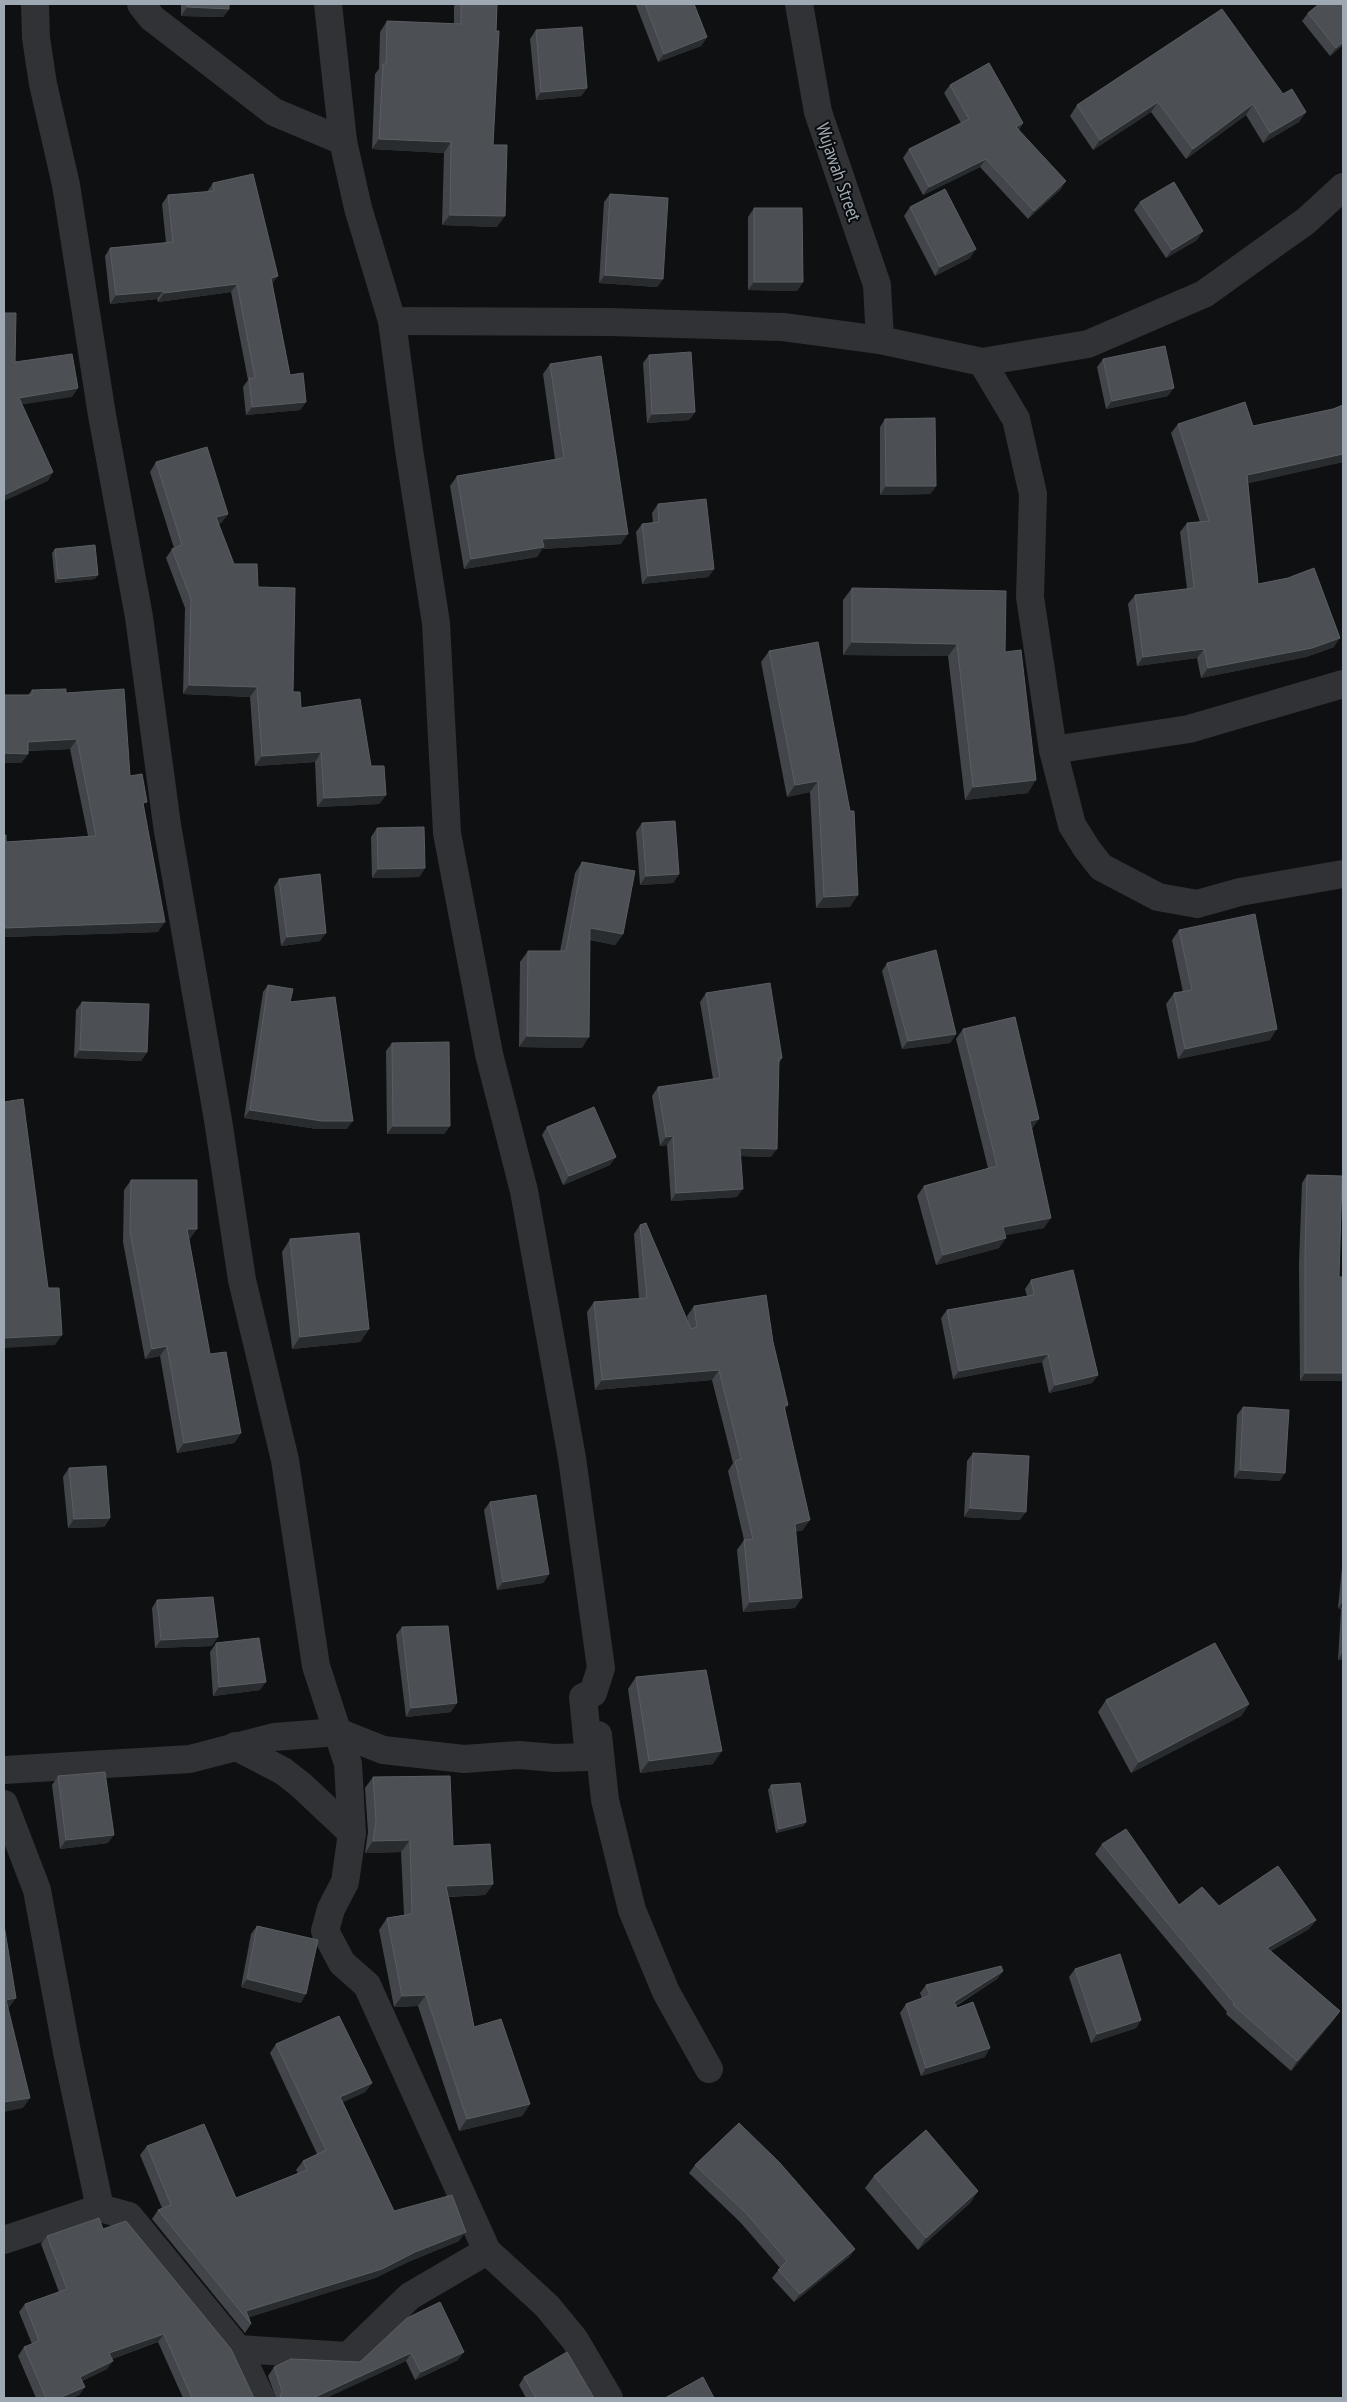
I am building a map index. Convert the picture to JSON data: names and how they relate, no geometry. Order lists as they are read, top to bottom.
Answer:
{
  "streets": {
    "street": ["Wujawah Street"]
  }
}
